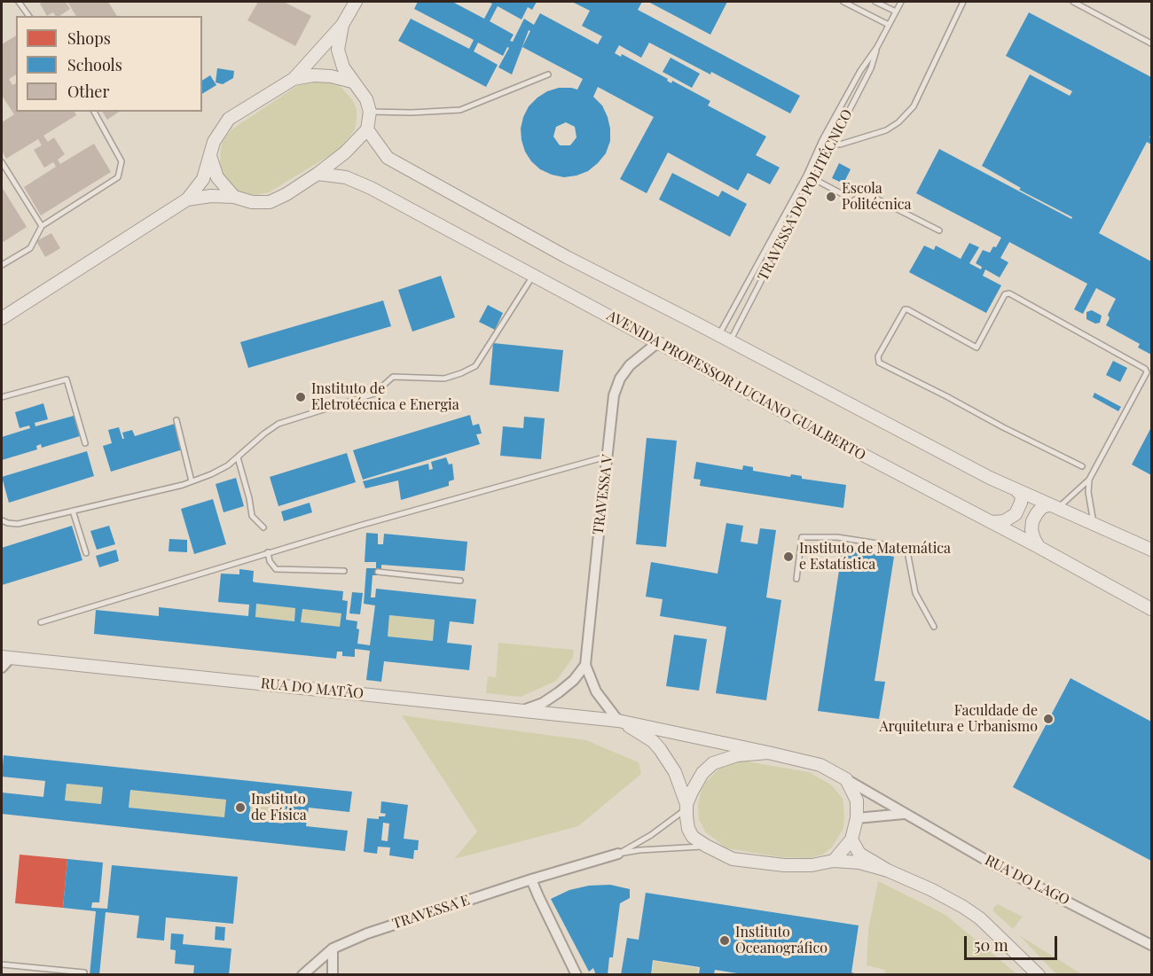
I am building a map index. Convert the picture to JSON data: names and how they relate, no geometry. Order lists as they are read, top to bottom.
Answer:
{
  "streets": {
    "street": [
      "AVENIDA PROFESSOR LUCIANO GUALBERTO",
      "TRAVESSA V",
      "RUA DO MATÃO",
      "RUA DO LAGO",
      "TRAVESSA E"
    ],
    "lane": ["TRAVESSA DO POLITÉCNICO"]
  },
  "crossings": [
    ["AVENIDA PROFESSOR LUCIANO GUALBERTO", "TRAVESSA V"],
    ["TRAVESSA V", "RUA DO MATÃO"],
    ["RUA DO MATÃO", "RUA DO LAGO"],
    ["RUA DO MATÃO", "TRAVESSA E"],
    ["RUA DO LAGO", "TRAVESSA E"]
  ],
  "places": [
    "Escola Politécnica",
    "Instituto de Eletrotécnica e Energia",
    "Instituto de Matemática e Estatística",
    "Faculdade de Arquitetura e Urbanismo",
    "Instituto de Física",
    "Instituto Oceanográfico"
  ],
  "legend": ["Shops", "Schools", "Other"],
  "scale_bar": "50 m"
}
